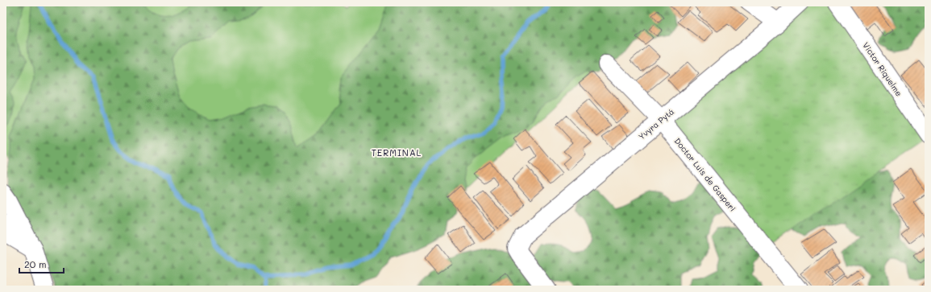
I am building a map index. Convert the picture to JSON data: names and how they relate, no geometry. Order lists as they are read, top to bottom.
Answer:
{
  "streets": {
    "street": ["Victor Riquelme", "Yvyra Pytá", "Doctor Luis de Gasperi"]
  },
  "crossings": [
    ["Yvyra Pytá", "Doctor Luis de Gasperi"]
  ],
  "districts": ["TERMINAL"],
  "scale_bar": "20 m"
}
